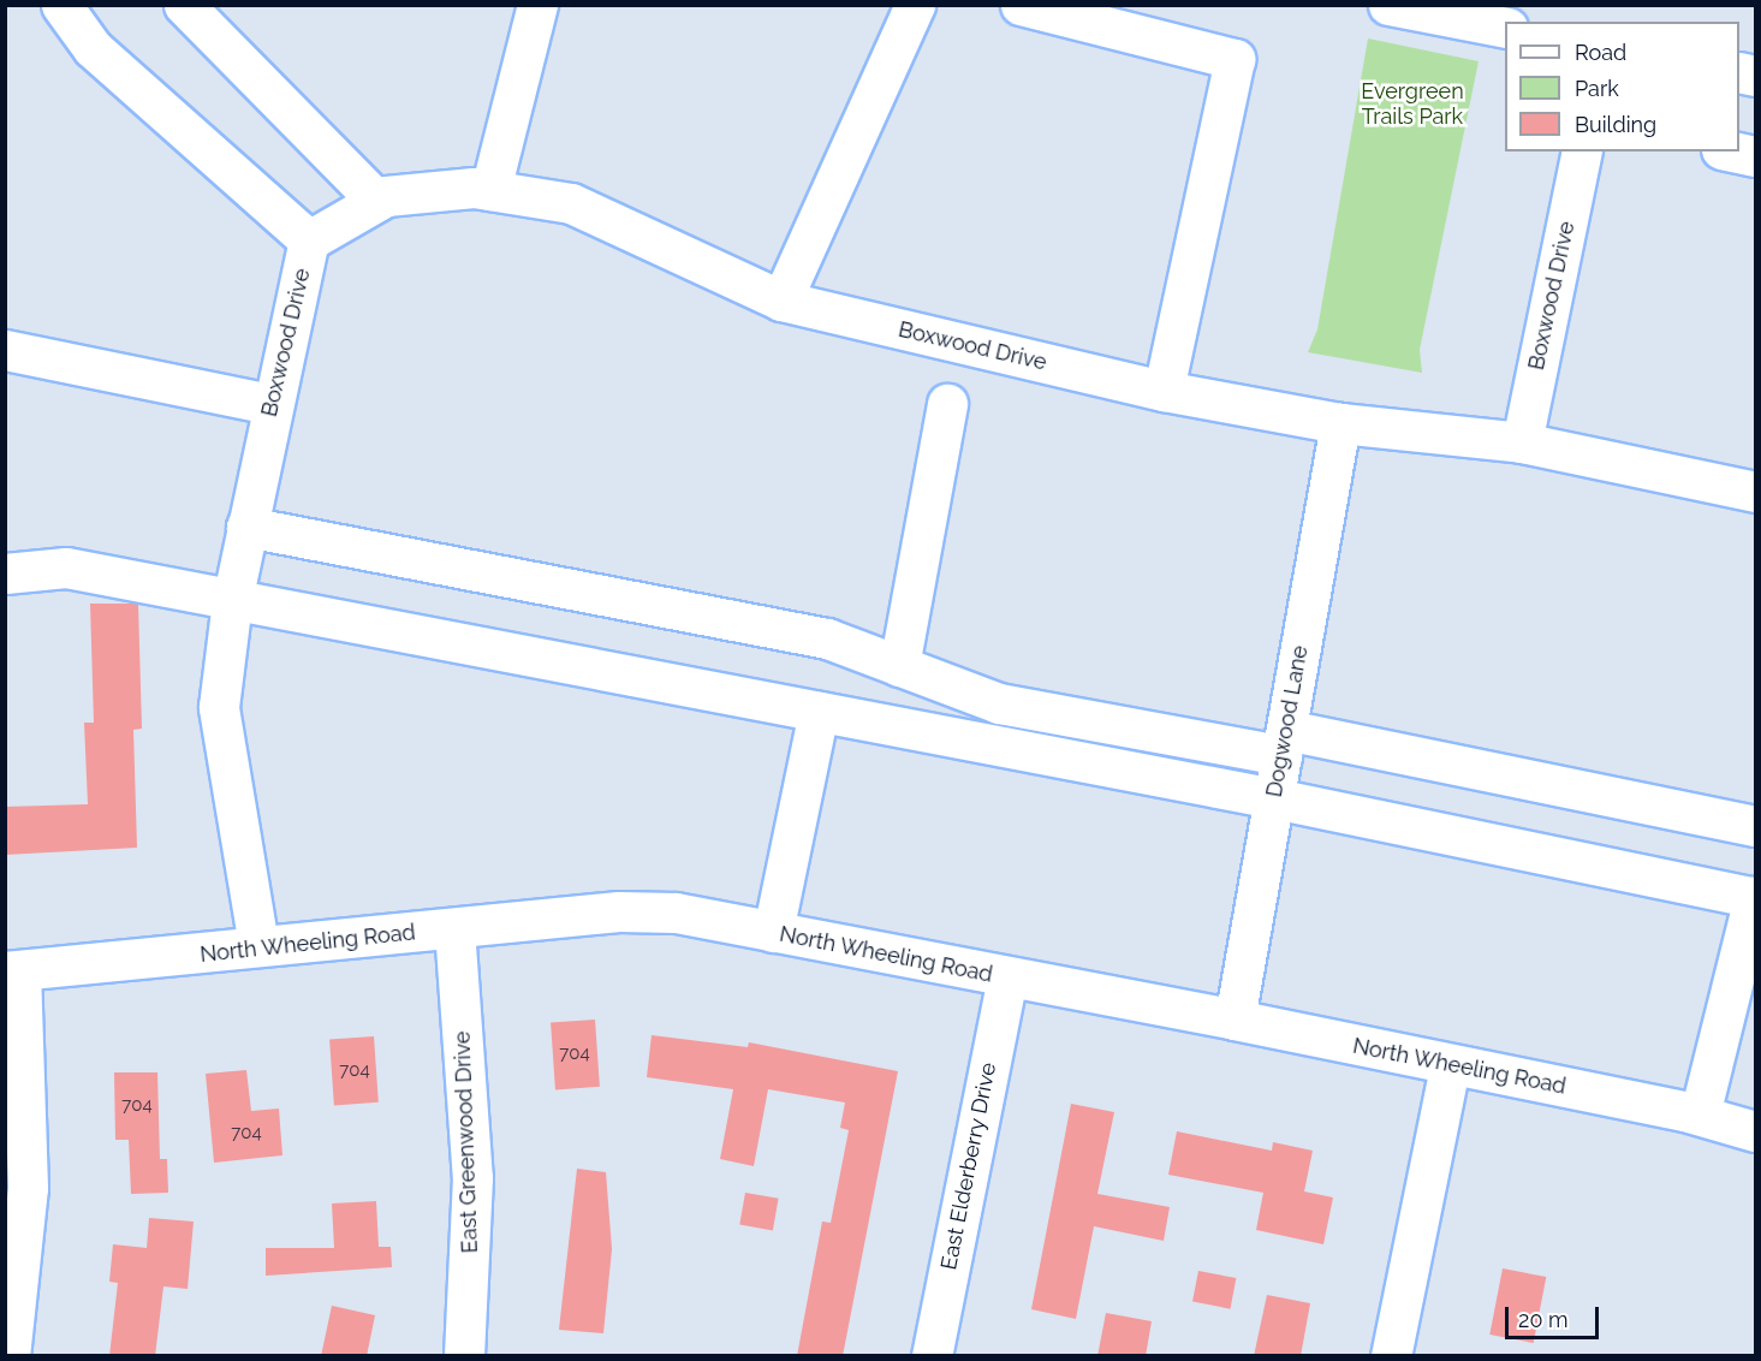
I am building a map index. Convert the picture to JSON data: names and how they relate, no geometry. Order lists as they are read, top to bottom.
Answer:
{
  "streets": {
    "street": [
      "Boxwood Drive",
      "Dogwood Lane",
      "North Wheeling Road",
      "East Greenwood Drive",
      "East Elderberry Drive"
    ]
  },
  "crossings": [
    ["Boxwood Drive", "Dogwood Lane"],
    ["Boxwood Drive", "North Wheeling Road"],
    ["Dogwood Lane", "North Wheeling Road"],
    ["North Wheeling Road", "East Greenwood Drive"],
    ["North Wheeling Road", "East Elderberry Drive"]
  ],
  "parks": ["Evergreen Trails Park"],
  "house_numbers": [
    "704",
    "704",
    "704",
    "704"
  ],
  "legend": ["Road", "Park", "Building"],
  "scale_bar": "20 m"
}
